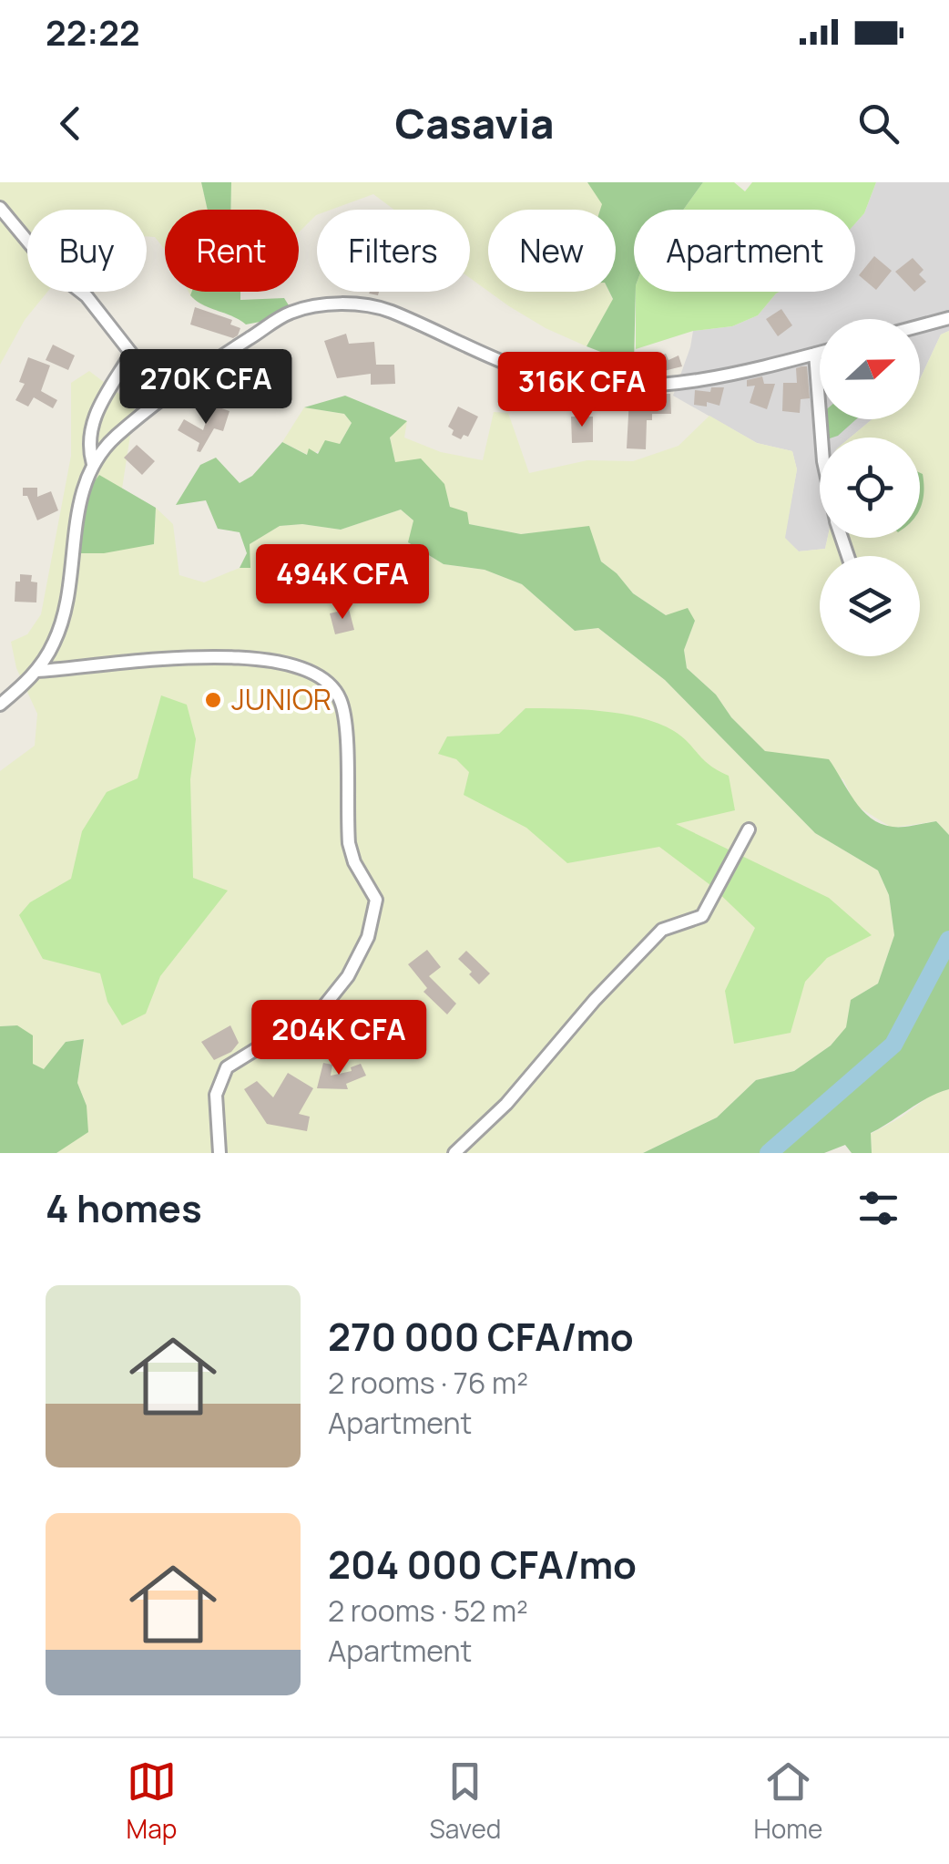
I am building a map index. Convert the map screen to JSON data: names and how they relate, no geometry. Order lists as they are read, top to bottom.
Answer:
{
  "places": ["JUNIOR"],
  "north": "right",
  "page": {
    "status": "22:22",
    "header": "Casavia",
    "chip": [
      "Buy",
      "Rent",
      "Filters",
      "New",
      "Apartment"
    ],
    "price": [
      "270K CFA",
      "316K CFA",
      "494K CFA",
      "204K CFA"
    ],
    "heading": "4 homes",
    "list": [
      {
        "name": "270 000 CFA/mo",
        "note": "2 rooms · 76 m² · Apartment"
      },
      {
        "name": "204 000 CFA/mo",
        "note": "2 rooms · 52 m² · Apartment"
      }
    ],
    "tabs": ["Map", "Saved", "Home"]
  }
}
